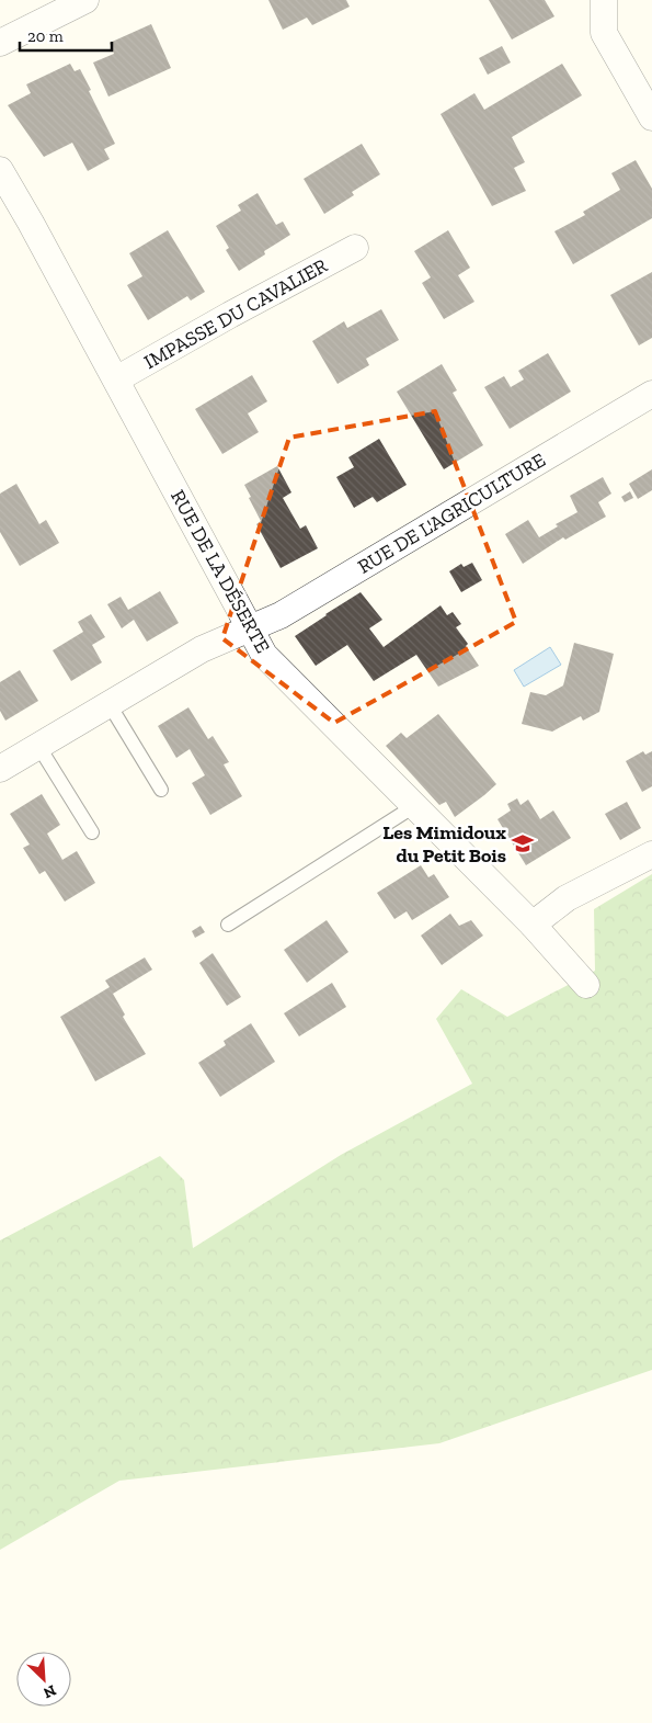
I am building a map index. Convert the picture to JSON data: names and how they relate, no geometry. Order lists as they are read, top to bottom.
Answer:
{
  "streets": {
    "street": ["IMPASSE DU CAVALIER", "RUE DE L'AGRICULTURE", "RUE DE LA DÉSERTE"]
  },
  "crossings": [
    ["IMPASSE DU CAVALIER", "RUE DE LA DÉSERTE"],
    ["RUE DE L'AGRICULTURE", "RUE DE LA DÉSERTE"]
  ],
  "places": {
    "school or university": ["Les Mimidoux du Petit Bois"]
  },
  "scale_bar": "20 m",
  "north": "bottom right"
}
